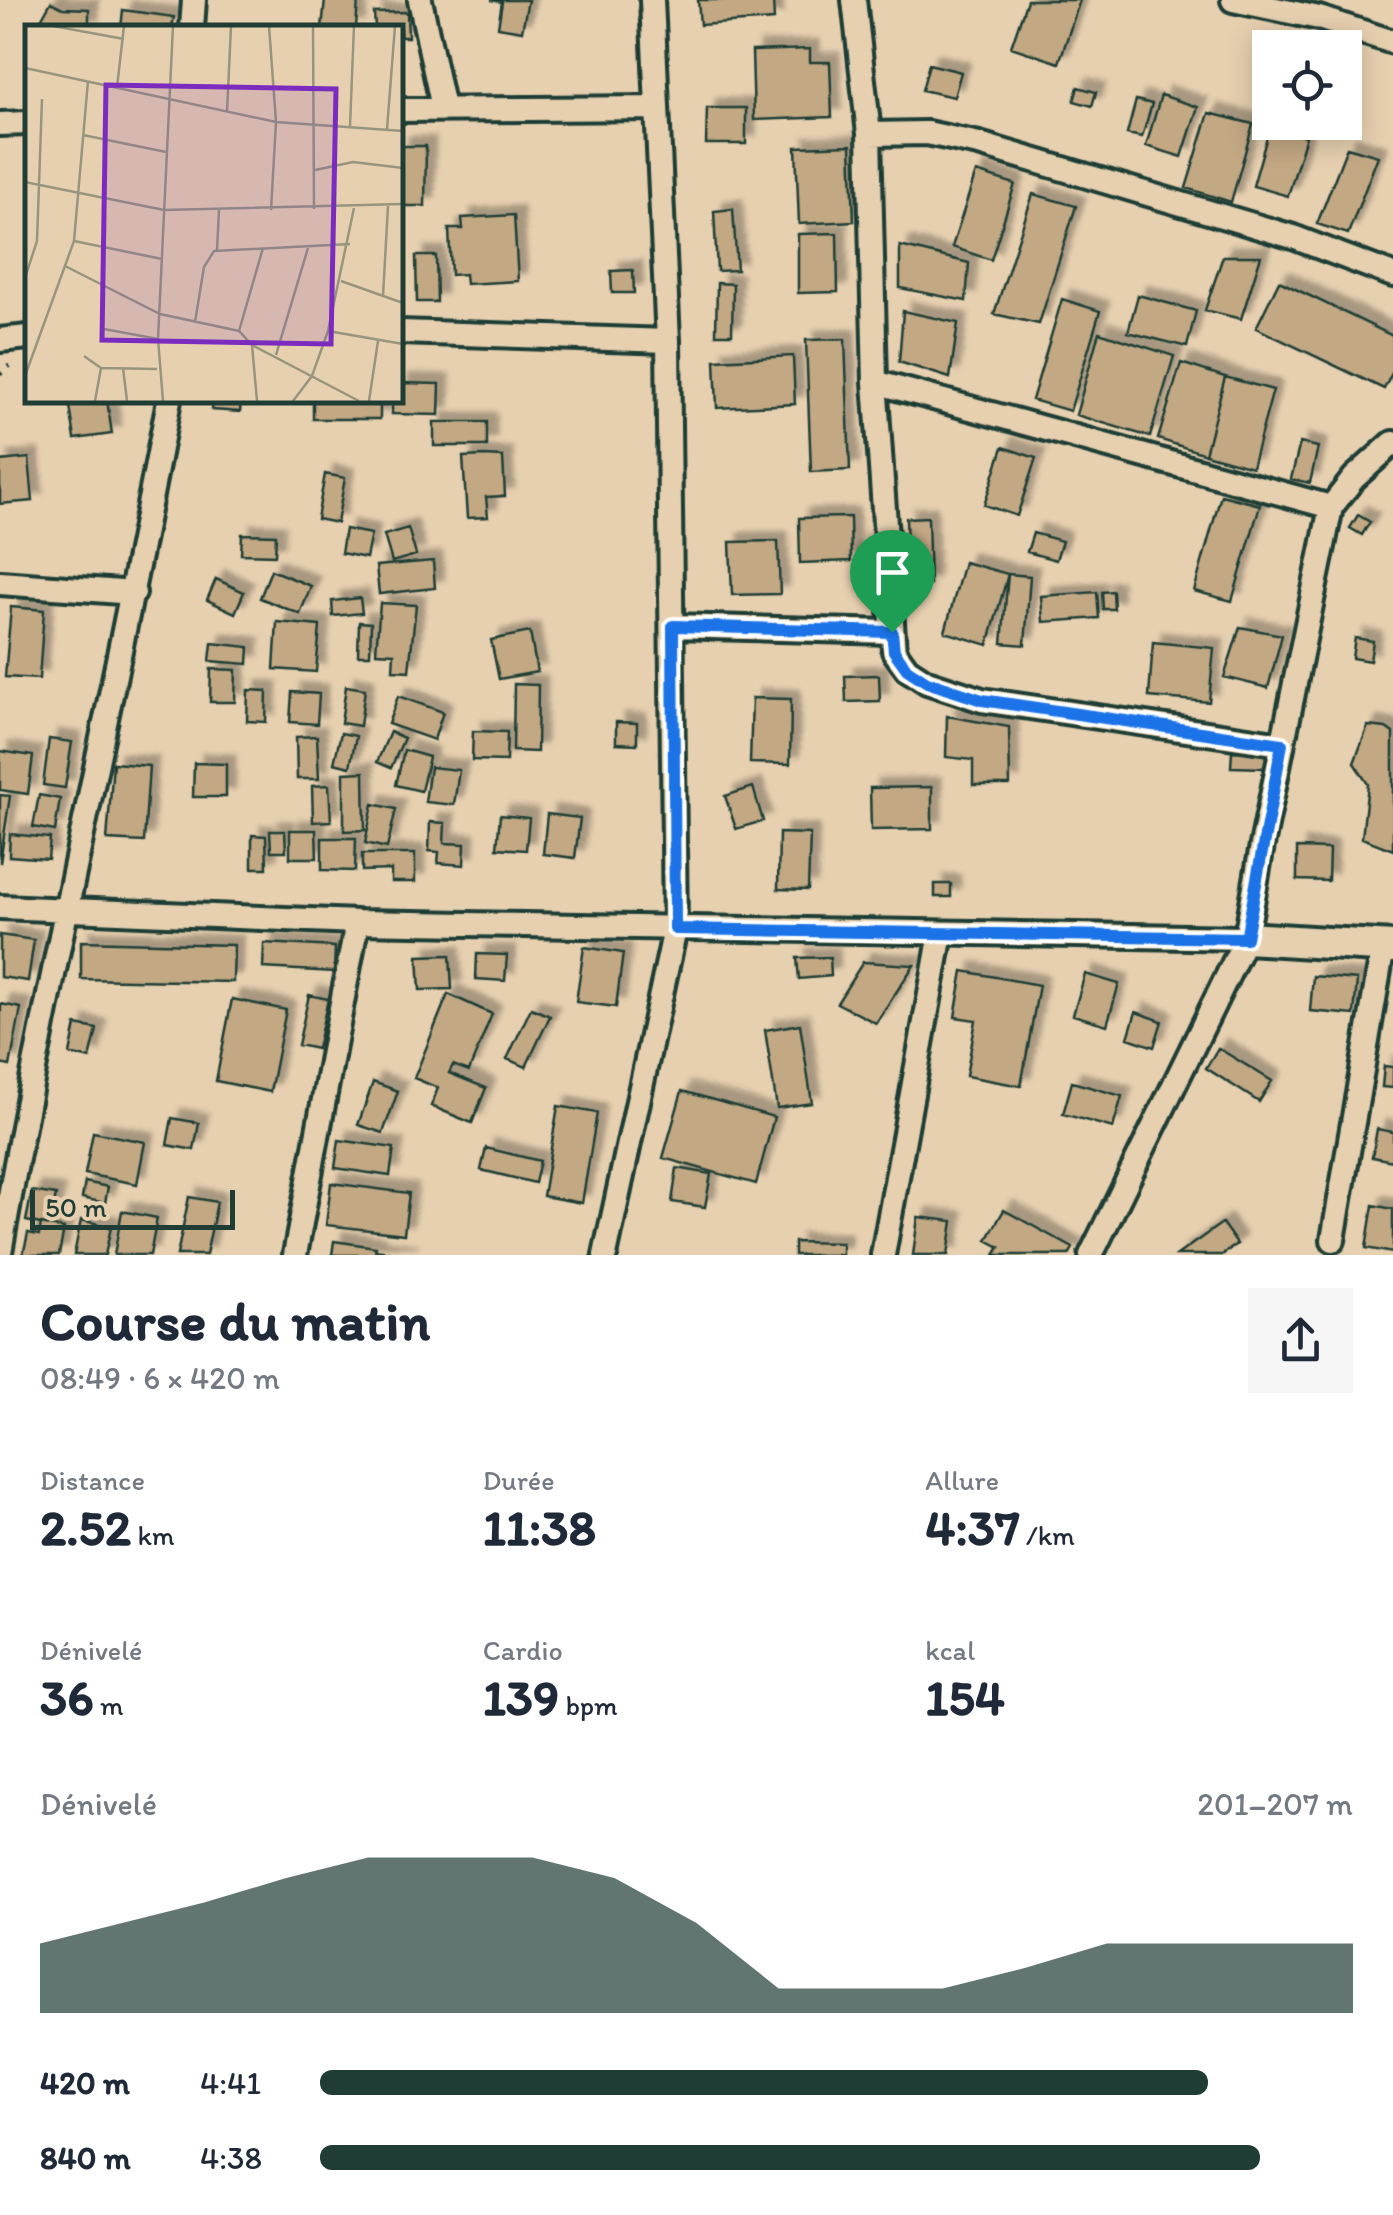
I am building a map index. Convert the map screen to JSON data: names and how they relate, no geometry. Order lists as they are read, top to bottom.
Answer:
{
  "scale_bar": "50 m",
  "page": {
    "scale": "50 m",
    "heading": ["Course du matin", "08:49 · 6 × 420 m"],
    "stats": [
      ["Distance", "2.52 km"],
      ["Durée", "11:38"],
      ["Allure", "4:37 /km"],
      ["Dénivelé", "36 m"],
      ["Cardio", "139 bpm"],
      ["kcal", "154"]
    ],
    "chart": ["Dénivelé", "201–207 m"],
    "list": [
      {
        "name": "420 m",
        "note": "4:41"
      },
      {
        "name": "840 m",
        "note": "4:38"
      }
    ]
  }
}
